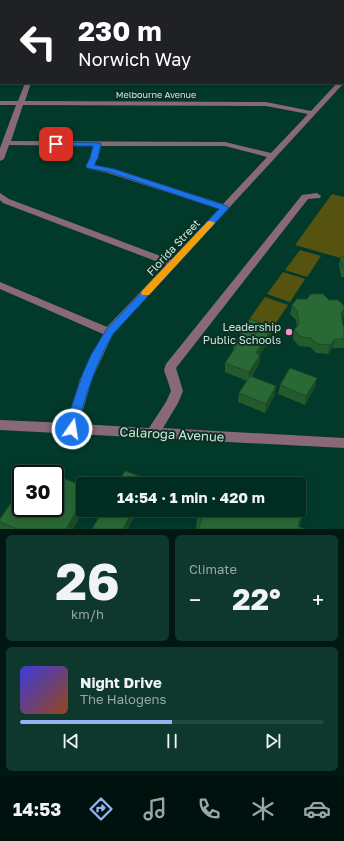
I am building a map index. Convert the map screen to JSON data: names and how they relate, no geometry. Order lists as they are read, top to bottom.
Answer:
{
  "streets": {
    "street": ["Melbourne Avenue", "Florida Street", "Calaroga Avenue"]
  },
  "crossings": [
    ["Melbourne Avenue", "Florida Street"],
    ["Florida Street", "Calaroga Avenue"]
  ],
  "places": ["Leadership Public Schools"],
  "page": {
    "turn": ["230 m", "Norwich Way"],
    "limit": "30",
    "trip": "14:54 · 1 min · 420 m",
    "tile": [
      ["26", "km/h"],
      "Climate"
    ],
    "heat": ["−", "22°", "+"],
    "song": ["Night Drive", "The Halogens"],
    "tabs": "14:53"
  }
}
